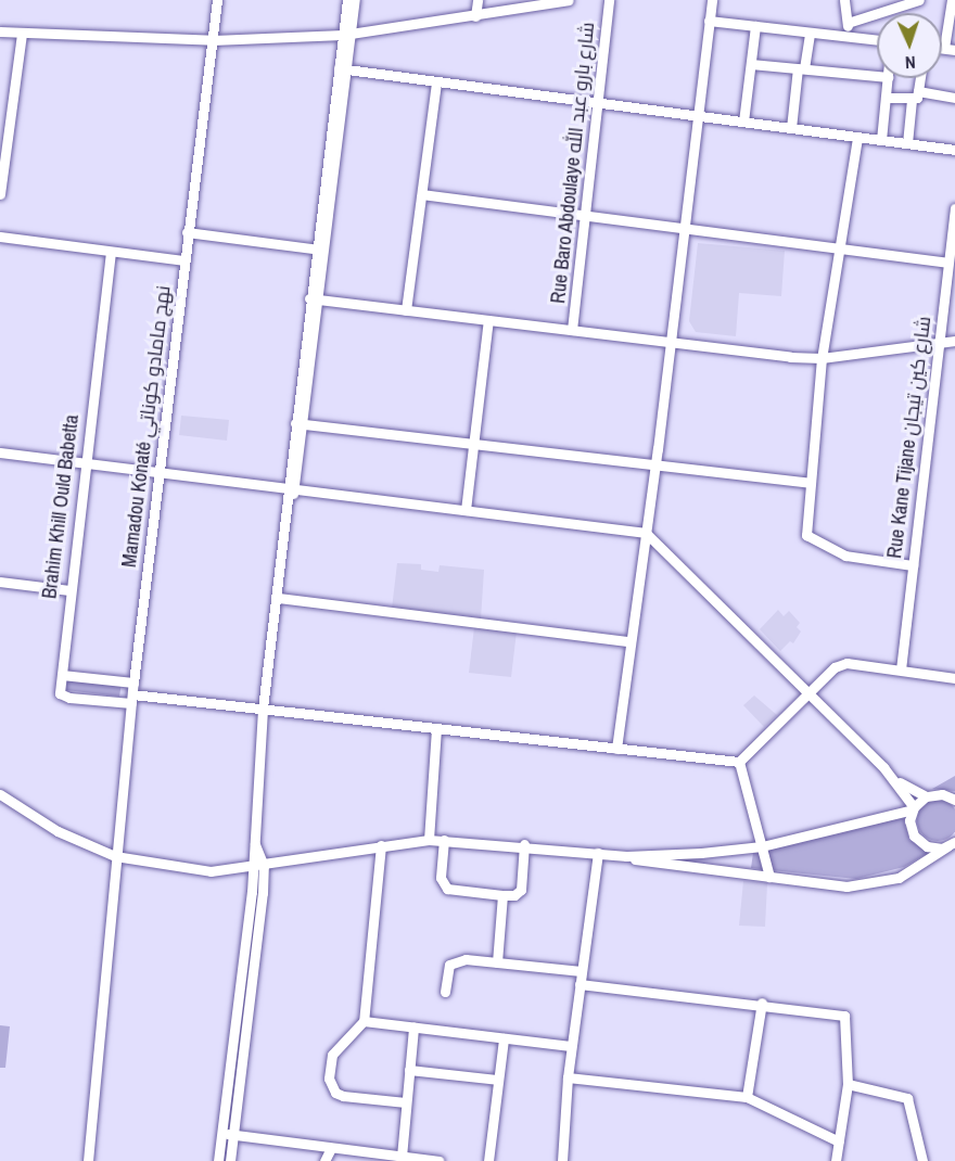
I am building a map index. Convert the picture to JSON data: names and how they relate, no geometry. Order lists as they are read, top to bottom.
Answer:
{
  "streets": {
    "street": [
      "Rue Baro Abdoulaye شارع بارو عبد الله",
      "Mamadou Konaté نهج مامادو كوناتي",
      "Rue Kane Tijane شارع كين تيجان",
      "Brahim Khill Ould Babetta"
    ]
  },
  "north": "bottom"
}
